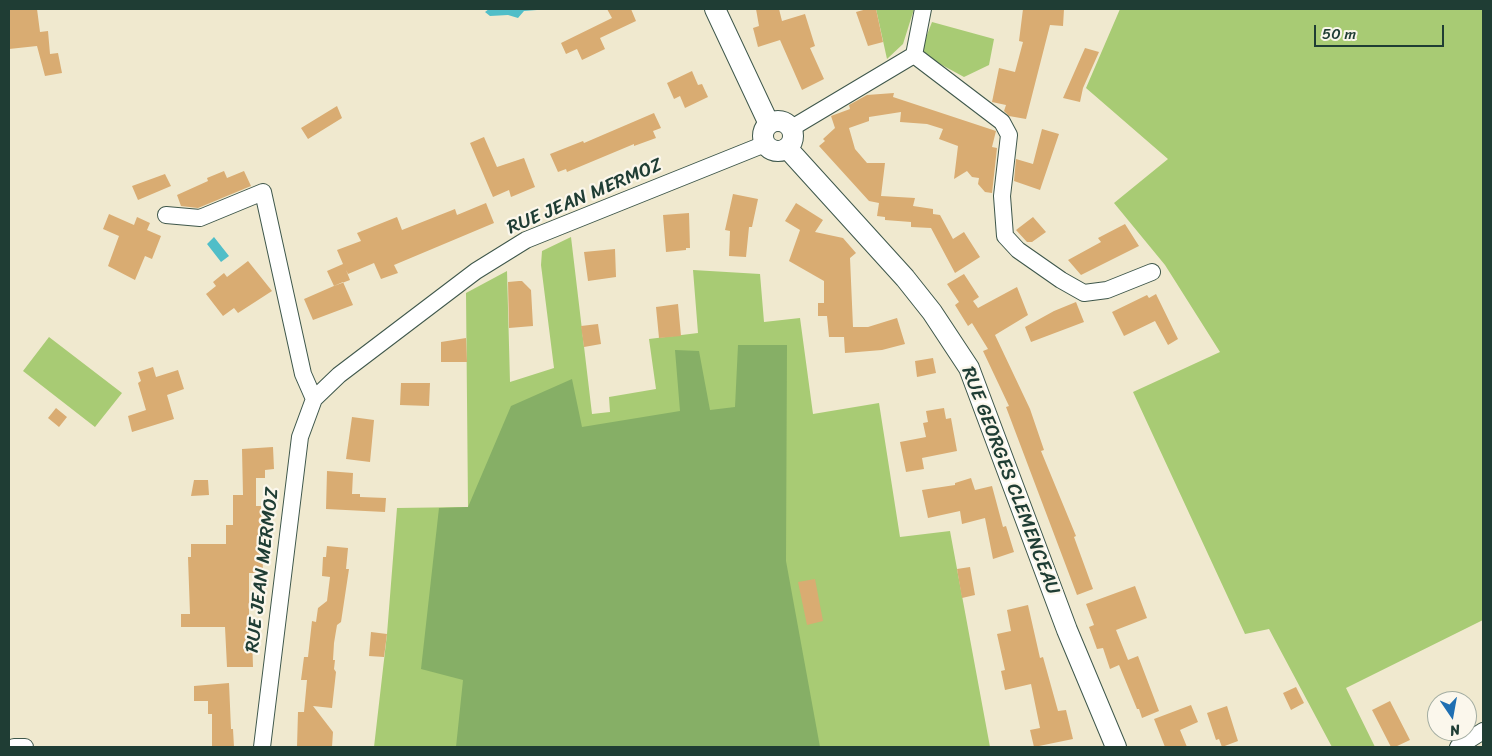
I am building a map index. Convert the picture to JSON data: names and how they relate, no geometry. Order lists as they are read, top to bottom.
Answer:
{
  "streets": {
    "street": ["RUE JEAN MERMOZ", "RUE GEORGES CLEMENCEAU"]
  },
  "crossings": [
    ["RUE JEAN MERMOZ", "RUE GEORGES CLEMENCEAU"]
  ],
  "scale_bar": "50 m",
  "north": "bottom"
}
